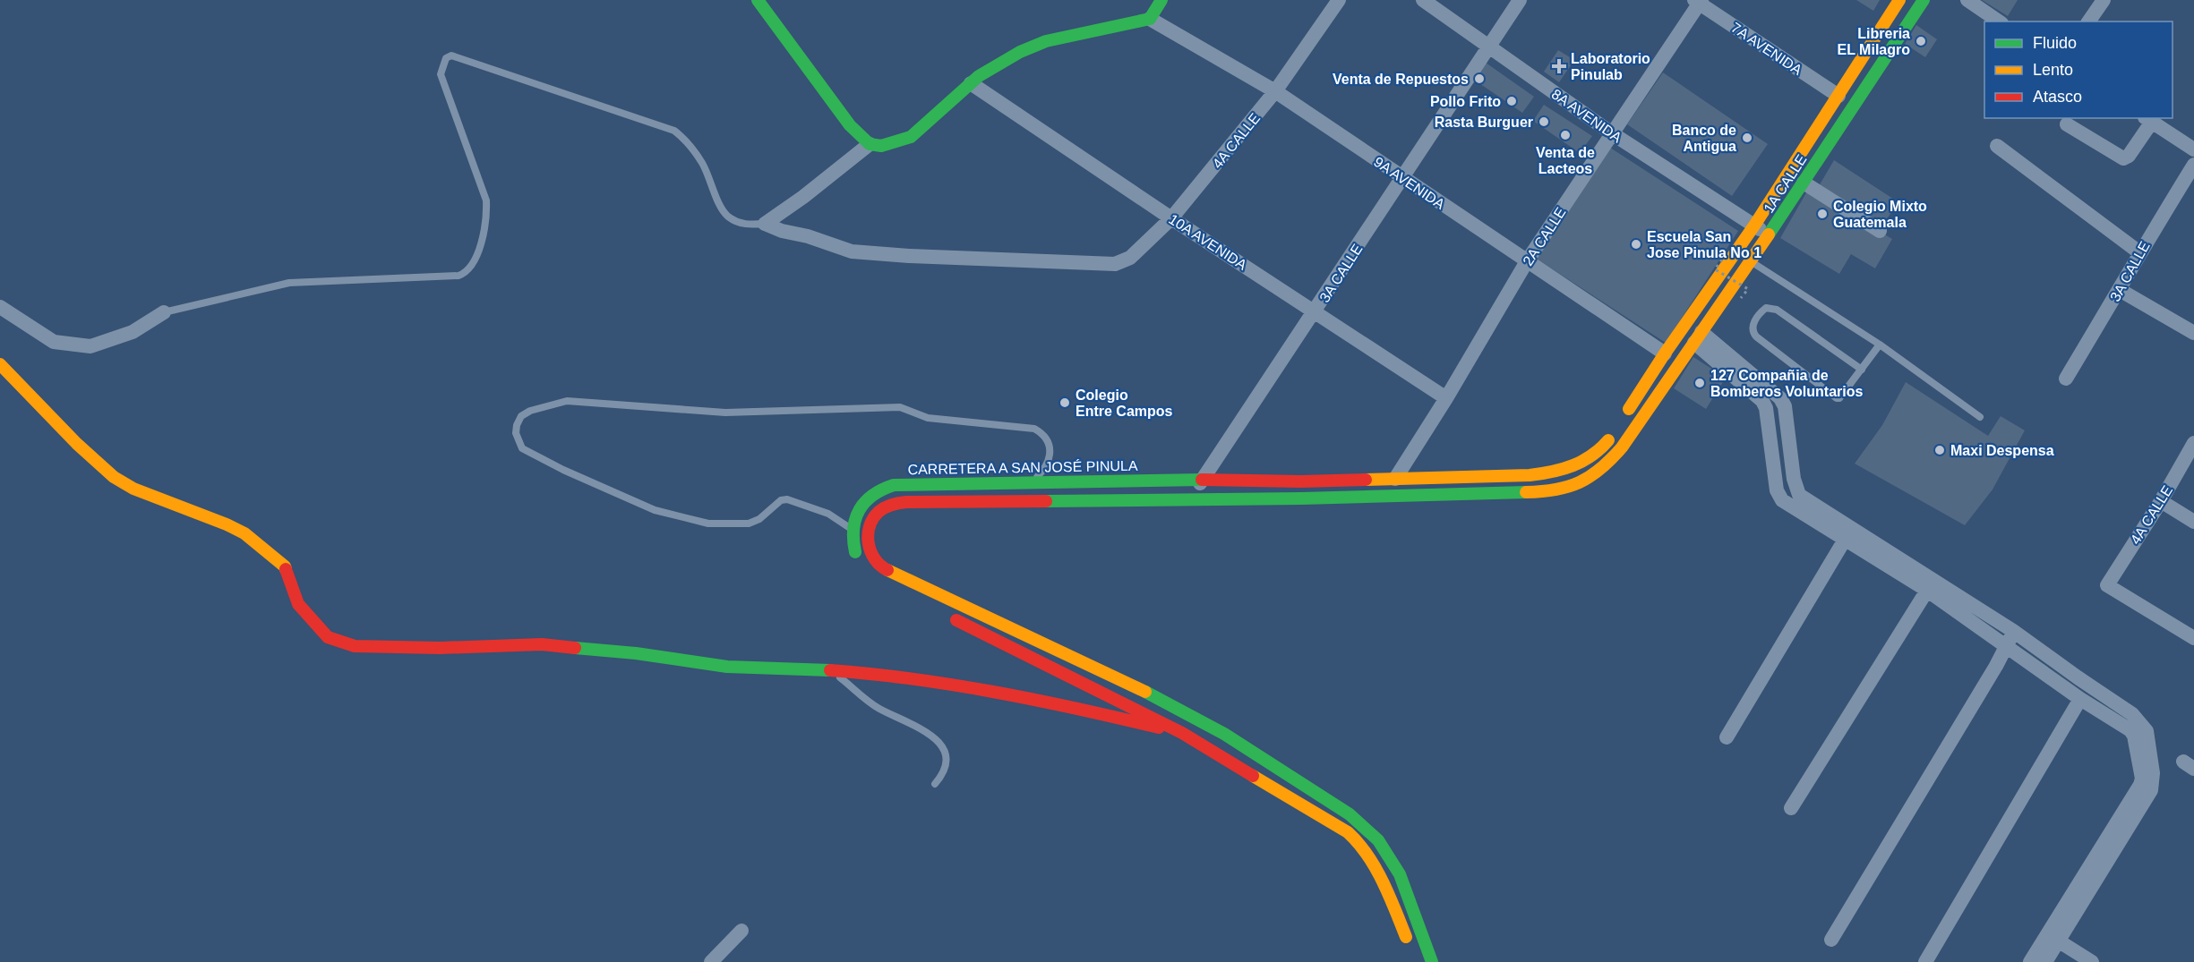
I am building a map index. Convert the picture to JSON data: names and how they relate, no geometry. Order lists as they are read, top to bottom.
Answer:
{
  "streets": {
    "main road": ["1A CALLE", "CARRETERA A SAN JOSÉ PINULA"],
    "street": [
      "7A AVENIDA",
      "8A AVENIDA",
      "4A CALLE",
      "9A AVENIDA",
      "2A CALLE",
      "10A AVENIDA",
      "3A CALLE"
    ]
  },
  "crossings": [
    ["7A AVENIDA", "1A CALLE"],
    ["7A AVENIDA", "2A CALLE"],
    ["8A AVENIDA", "1A CALLE"],
    ["8A AVENIDA", "2A CALLE"],
    ["8A AVENIDA", "3A CALLE"],
    ["4A CALLE", "9A AVENIDA"],
    ["4A CALLE", "10A AVENIDA"],
    ["9A AVENIDA", "1A CALLE"],
    ["9A AVENIDA", "2A CALLE"],
    ["9A AVENIDA", "3A CALLE"],
    ["1A CALLE", "3A CALLE"],
    ["2A CALLE", "10A AVENIDA"],
    ["2A CALLE", "CARRETERA A SAN JOSÉ PINULA"],
    ["10A AVENIDA", "3A CALLE"],
    ["3A CALLE", "CARRETERA A SAN JOSÉ PINULA"]
  ],
  "places": {
    "other": [
      "Libreria EL Milagro",
      "Venta de Repuestos",
      "Pollo Frito",
      "Rasta Burguer",
      "Venta de Lacteos",
      "Banco de Antigua",
      "Colegio Mixto Guatemala",
      "Escuela San Jose Pinula No 1",
      "127 Compañia de Bomberos Voluntarios",
      "Colegio Entre Campos",
      "Maxi Despensa"
    ],
    "health": ["Laboratorio Pinulab"]
  },
  "legend": ["Fluido", "Lento", "Atasco"]
}
